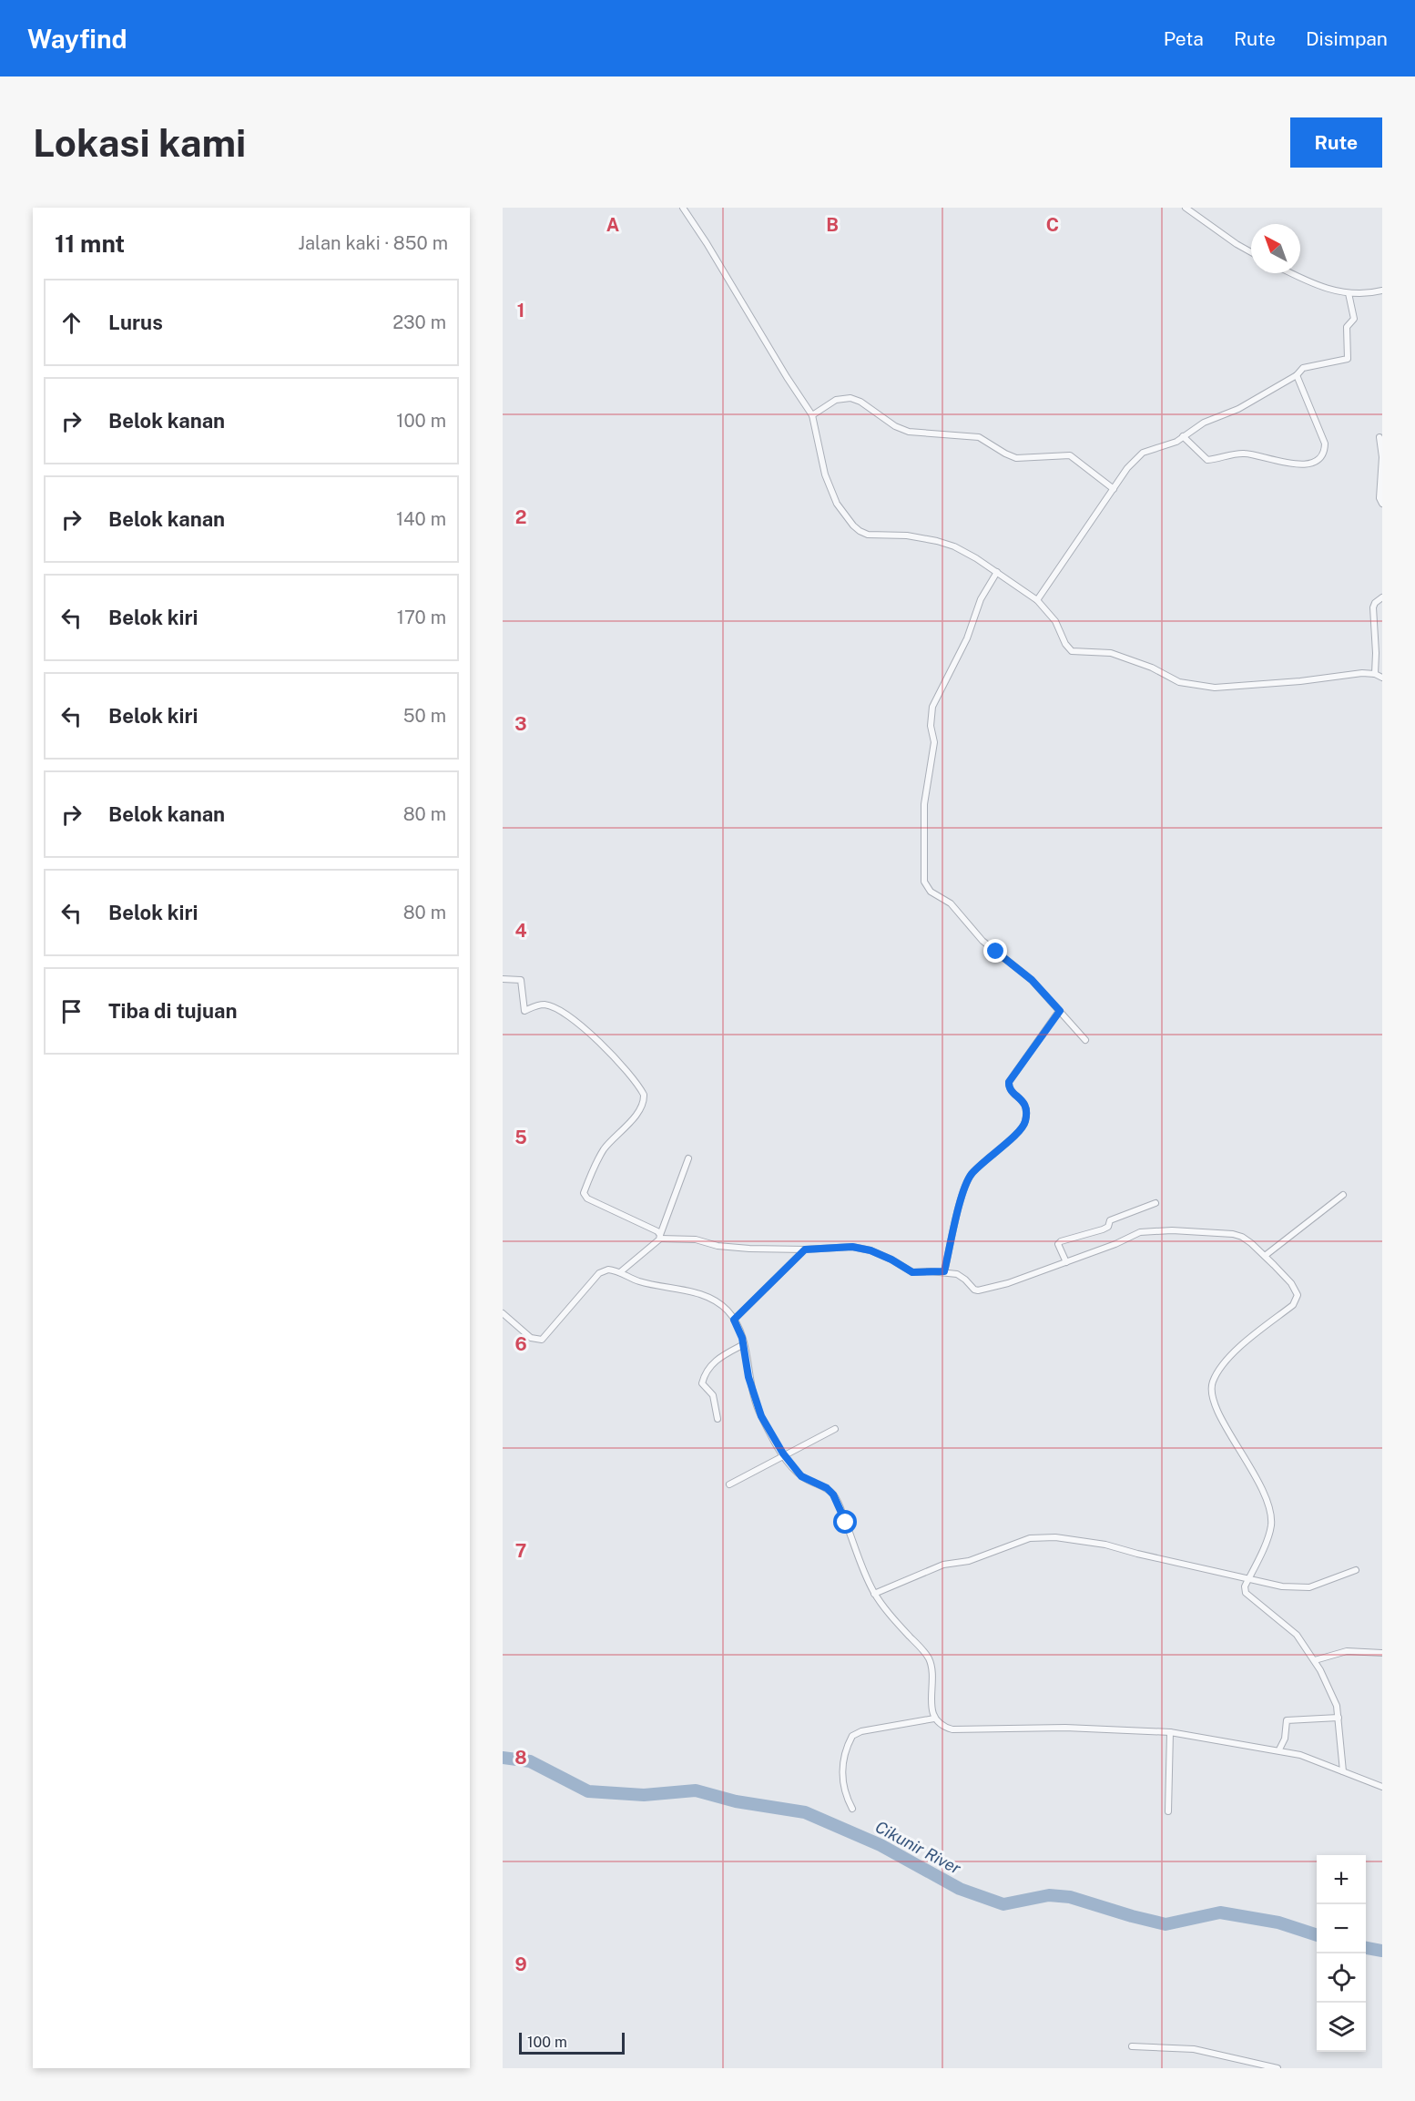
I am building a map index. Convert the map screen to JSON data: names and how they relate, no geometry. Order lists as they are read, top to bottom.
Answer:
{
  "water": ["Cikunir River"],
  "scale_bar": "100 m",
  "north": "top left",
  "page": {
    "header": "Wayfind",
    "nav": ["Peta", "Rute", "Disimpan"],
    "buttons": "Rute",
    "title": "Lokasi kami",
    "heading": ["11 mnt", "Jalan kaki · 850 m"],
    "list": [
      ["Lurus", "230 m"],
      ["Belok kanan", "100 m"],
      ["Belok kanan", "140 m"],
      ["Belok kiri", "170 m"],
      ["Belok kiri", "50 m"],
      ["Belok kanan", "80 m"],
      ["Belok kiri", "80 m"],
      "Tiba di tujuan"
    ],
    "map_buttons": ["+", "−"],
    "scale": "100 m"
  },
  "grid": {
    "columns": ["A", "B", "C"],
    "rows": [
      "1",
      "2",
      "3",
      "4",
      "5",
      "6",
      "7",
      "8",
      "9"
    ]
  }
}
